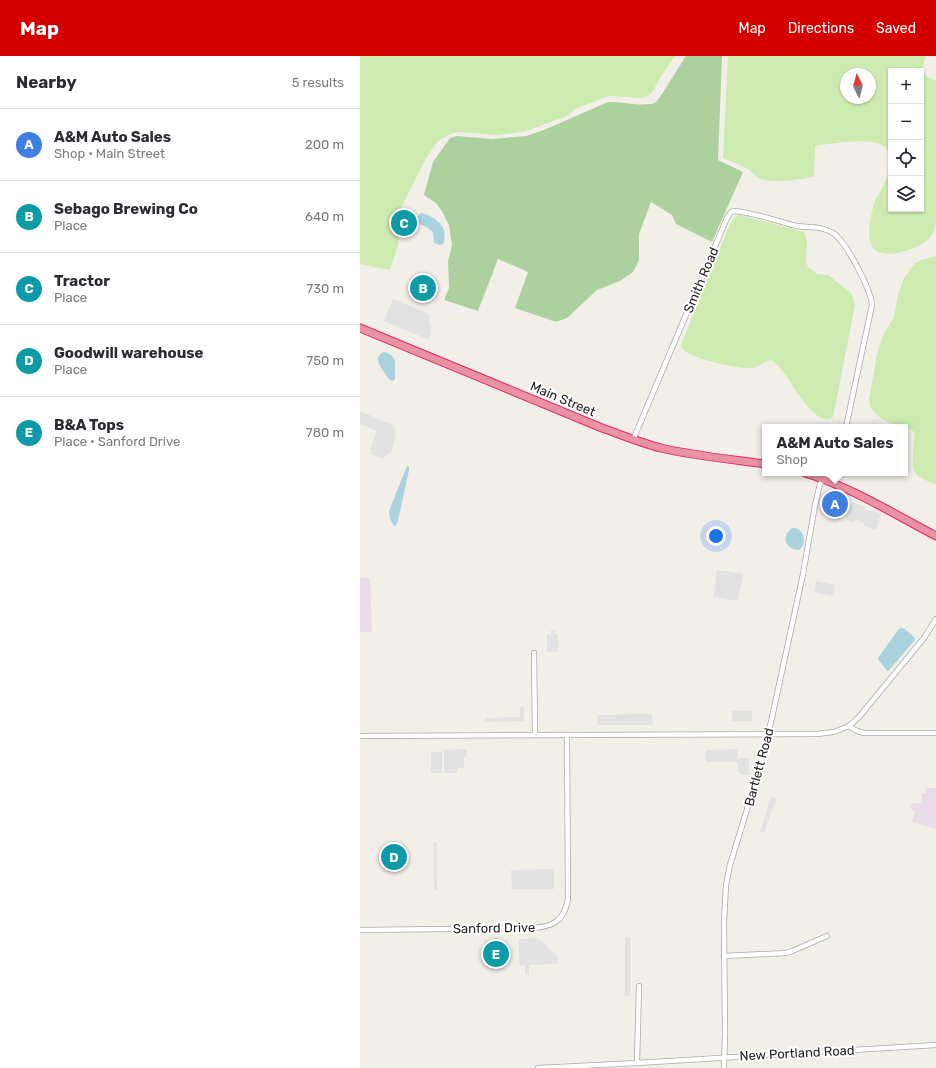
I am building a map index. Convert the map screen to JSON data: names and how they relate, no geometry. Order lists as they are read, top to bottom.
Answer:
{
  "streets": {
    "highway": ["Main Street"],
    "street": [
      "Smith Road",
      "Bartlett Road",
      "Sanford Drive",
      "New Portland Road"
    ]
  },
  "crossings": [
    ["Smith Road", "Main Street"],
    ["Bartlett Road", "New Portland Road"]
  ],
  "north": "top",
  "page": {
    "header": "Map",
    "nav": ["Map", "Directions", "Saved"],
    "heading": ["Nearby", "5 results"],
    "map_buttons": ["+", "−"],
    "list": [
      {
        "mark": "A",
        "name": "A&M Auto Sales",
        "note": "Shop · Main Street",
        "value": "200 m"
      },
      {
        "mark": "B",
        "name": "Sebago Brewing Co",
        "note": "Place",
        "value": "640 m"
      },
      {
        "mark": "C",
        "name": "Tractor",
        "note": "Place",
        "value": "730 m"
      },
      {
        "mark": "D",
        "name": "Goodwill warehouse",
        "note": "Place",
        "value": "750 m"
      },
      {
        "mark": "E",
        "name": "B&A Tops",
        "note": "Place · Sanford Drive",
        "value": "780 m"
      }
    ],
    "pins": [
      "C",
      "B",
      "A",
      "D",
      "E"
    ],
    "popup": ["A&M Auto Sales", "Shop"]
  }
}
